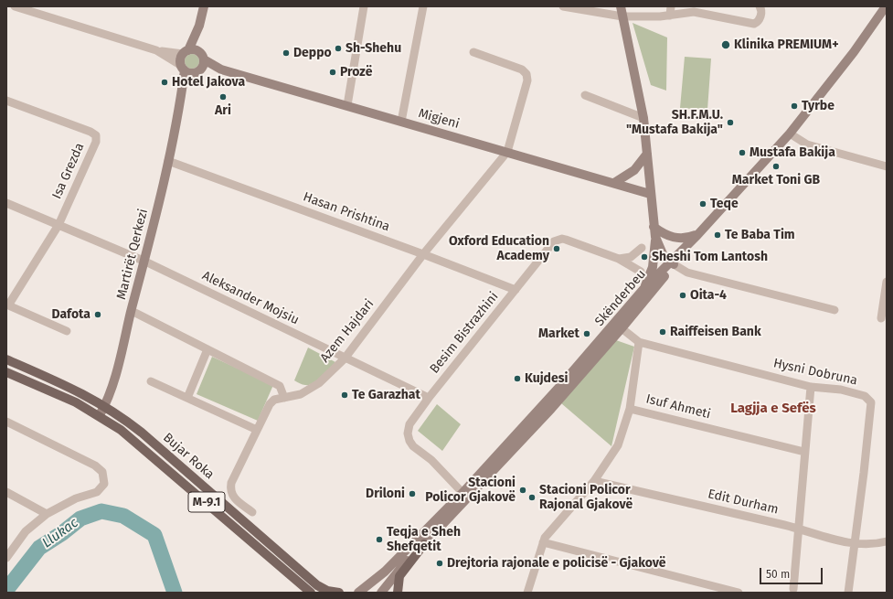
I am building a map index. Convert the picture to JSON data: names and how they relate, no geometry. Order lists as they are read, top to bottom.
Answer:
{
  "streets": {
    "main road": ["Bujar Roka", "M-9.1"],
    "street": [
      "Migjeni",
      "Isa Grezda",
      "Hasan Prishtina",
      "Martirët Qerkezi",
      "Aleksander Mojsiu",
      "Skënderbeu",
      "Azem Hajdari",
      "Besim Bistrazhini",
      "Hysni Dobruna",
      "Isuf Ahmeti",
      "Edit Durham"
    ]
  },
  "crossings": [
    ["Migjeni", "Martirët Qerkezi"],
    ["Migjeni", "Azem Hajdari"],
    ["Isa Grezda", "Aleksander Mojsiu"],
    ["Hasan Prishtina", "Martirët Qerkezi"],
    ["Hasan Prishtina", "Azem Hajdari"],
    ["Hasan Prishtina", "Besim Bistrazhini"],
    ["Martirët Qerkezi", "Aleksander Mojsiu"],
    ["Martirët Qerkezi", "Bujar Roka"],
    ["Aleksander Mojsiu", "Azem Hajdari"],
    ["Aleksander Mojsiu", "Besim Bistrazhini"],
    ["Skënderbeu", "Besim Bistrazhini"],
    ["Skënderbeu", "Hysni Dobruna"],
    ["Hysni Dobruna", "Edit Durham"]
  ],
  "districts": ["Lagjja e Sefës"],
  "water": ["Llukac"],
  "places": [
    "Klinika PREMIUM+",
    "Sh-Shehu",
    "Deppo",
    "Prozë",
    "Hotel Jakova",
    "Ari",
    "Tyrbe",
    "SH.F.M.U. \"Mustafa Bakija\"",
    "Mustafa Bakija",
    "Market Toni GB",
    "Teqe",
    "Te Baba Tim",
    "Oxford Education Academy",
    "Sheshi Tom Lantosh",
    "Oita-4",
    "Dafota",
    "Raiffeisen Bank",
    "Market",
    "Kujdesi",
    "Te Garazhat",
    "Stacioni Policor Gjakovë",
    "Driloni",
    "Stacioni Policor Rajonal Gjakovë",
    "Teqja e Sheh Shefqetit",
    "Drejtoria rajonale e policisë - Gjakovë"
  ],
  "scale_bar": "50 m"
}
